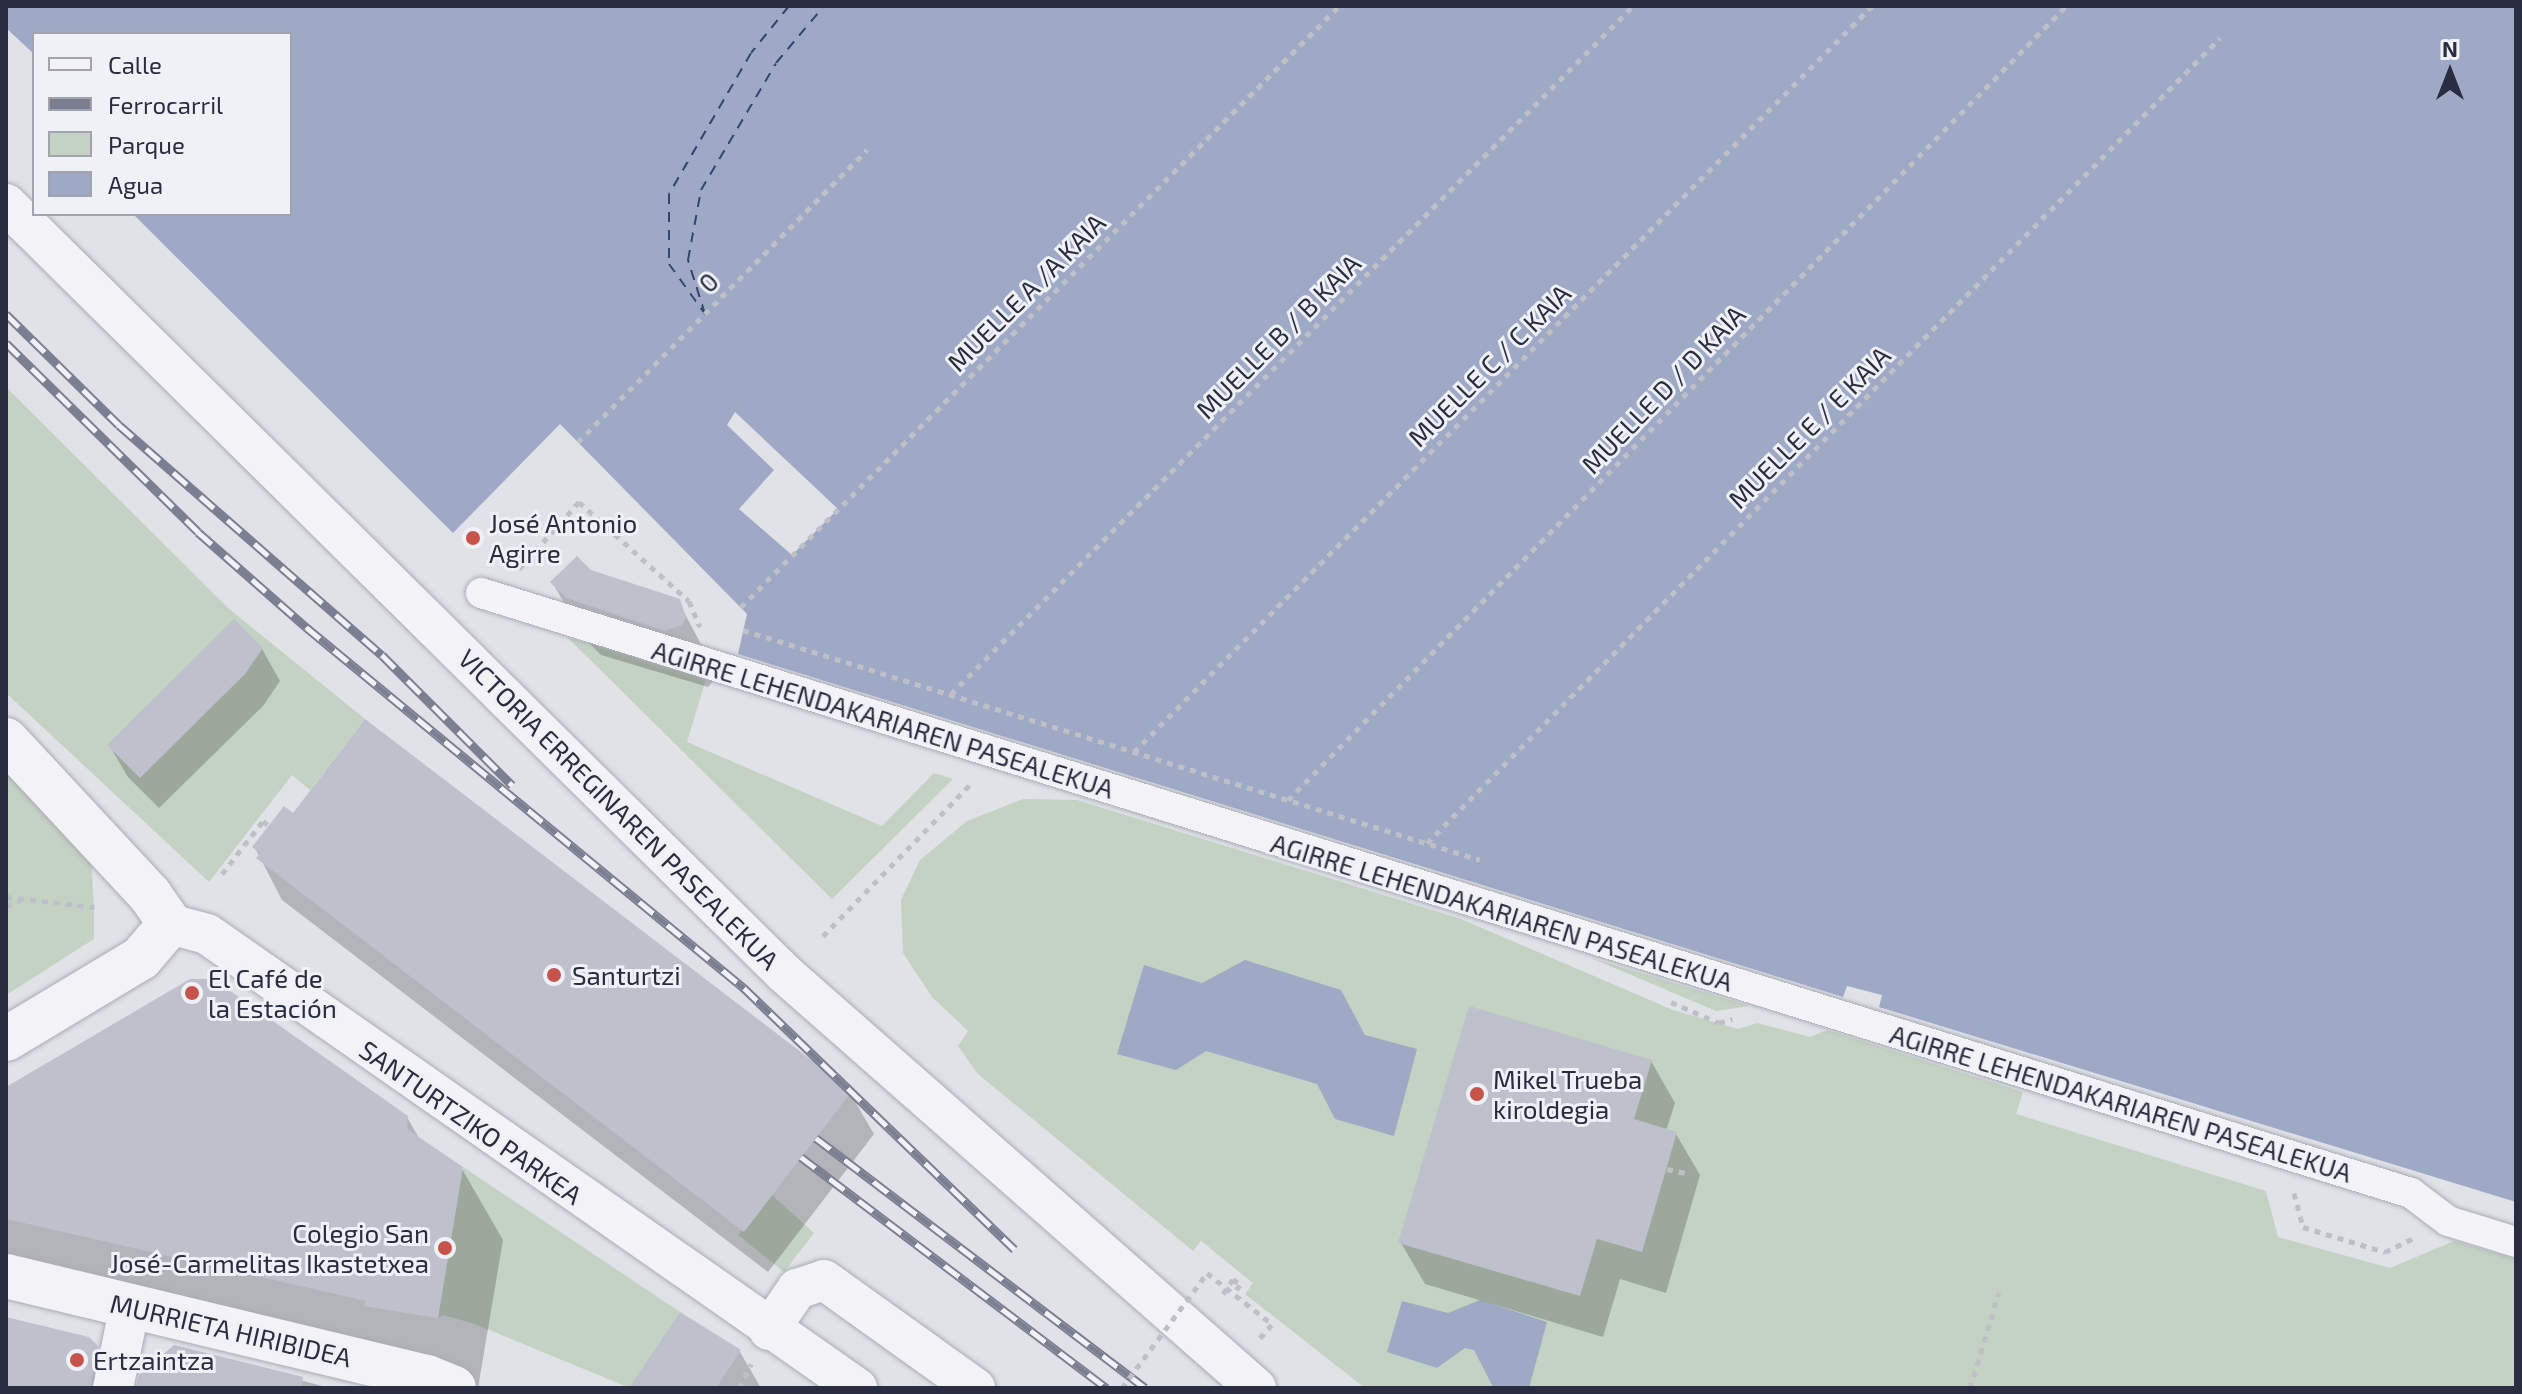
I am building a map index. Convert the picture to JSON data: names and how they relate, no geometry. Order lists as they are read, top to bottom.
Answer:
{
  "streets": {
    "street": [
      "AGIRRE LEHENDAKARIAREN PASEALEKUA",
      "VICTORIA ERREGINAREN PASEALEKUA",
      "SANTURTZIKO PARKEA",
      "MURRIETA HIRIBIDEA"
    ],
    "path": [
      "0",
      "MUELLE A /A KAIA",
      "MUELLE B / B KAIA",
      "MUELLE C / C KAIA",
      "MUELLE D / D KAIA",
      "MUELLE E / E KAIA"
    ]
  },
  "places": [
    "José Antonio Agirre",
    "Santurtzi",
    "El Café de la Estación",
    "Mikel Trueba kiroldegia",
    "Colegio San José-Carmelitas Ikastetxea",
    "Ertzaintza"
  ],
  "legend": [
    "Calle",
    "Ferrocarril",
    "Parque",
    "Agua"
  ],
  "north": "top"
}
